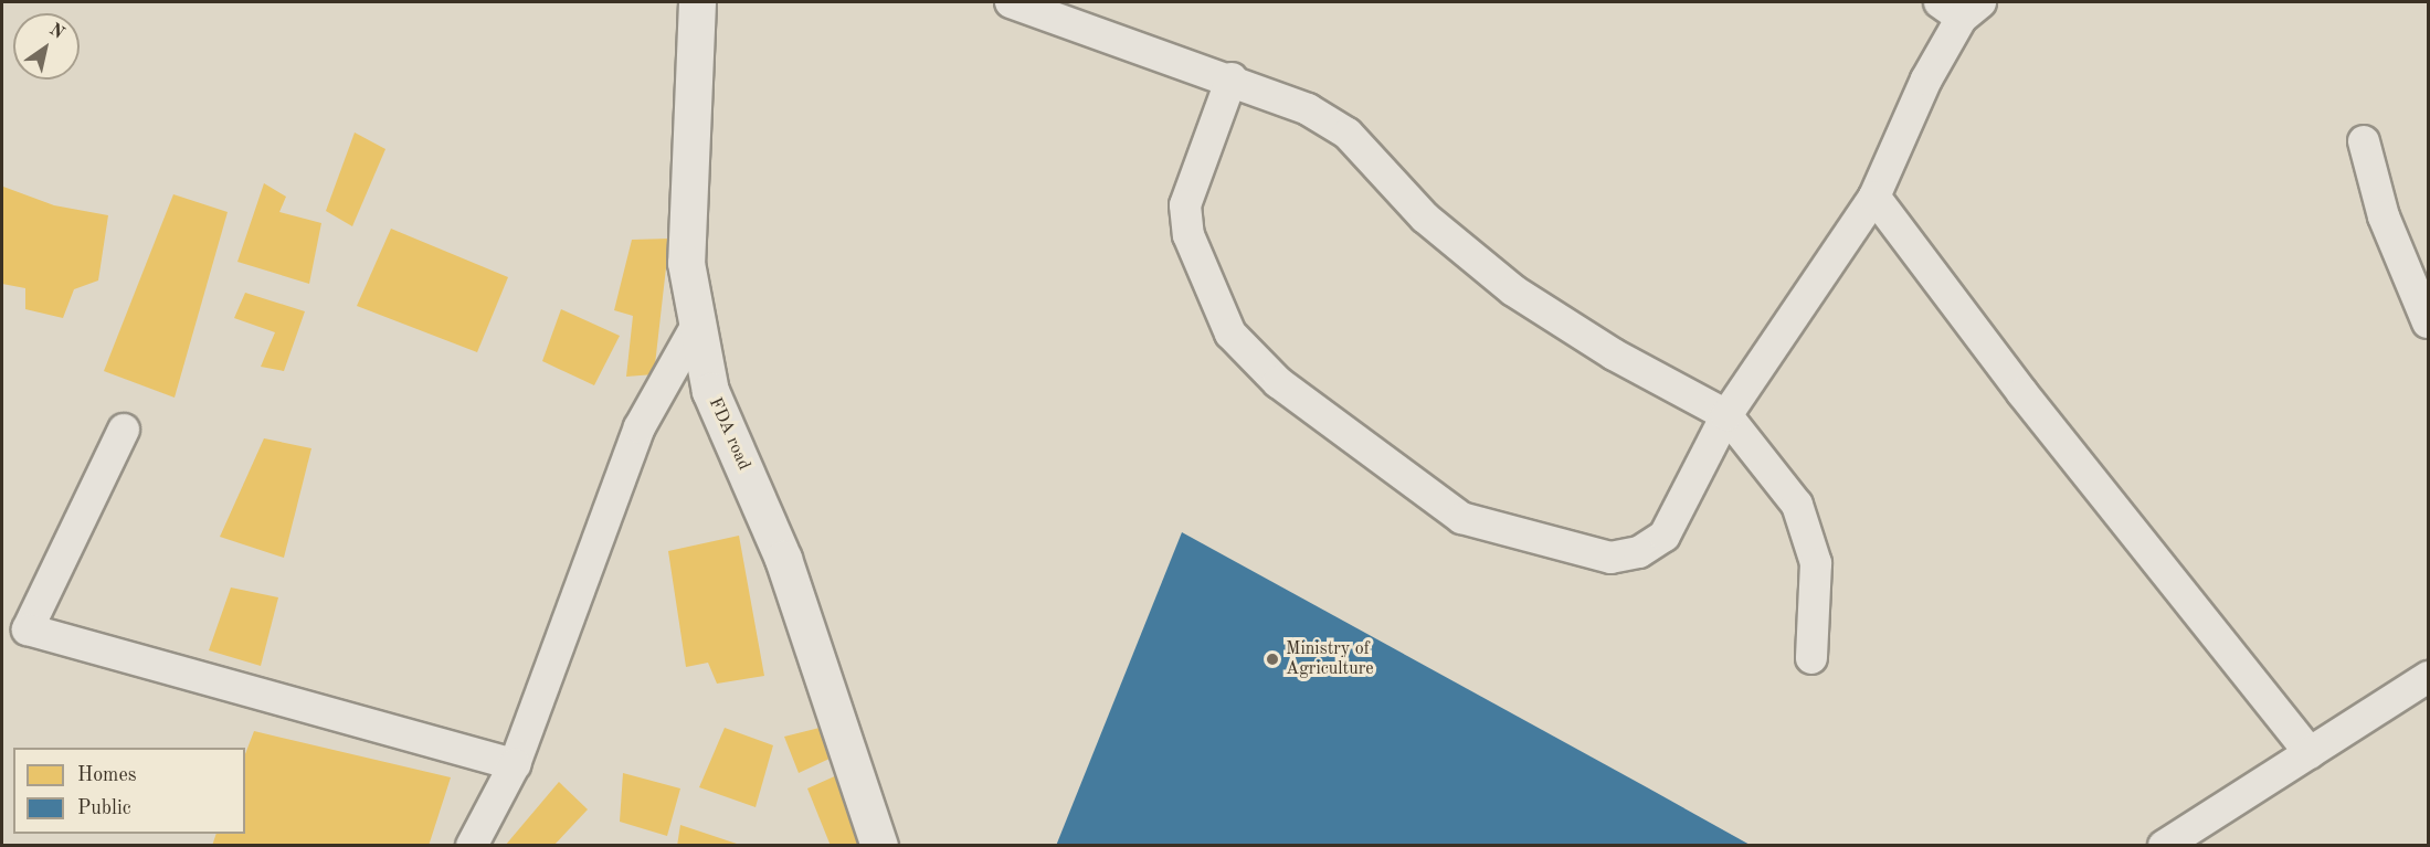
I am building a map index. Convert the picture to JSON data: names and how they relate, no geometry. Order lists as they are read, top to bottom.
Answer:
{
  "streets": {
    "street": ["FDA road"]
  },
  "places": ["Ministry of Agriculture"],
  "legend": ["Homes", "Public"],
  "north": "top right"
}
